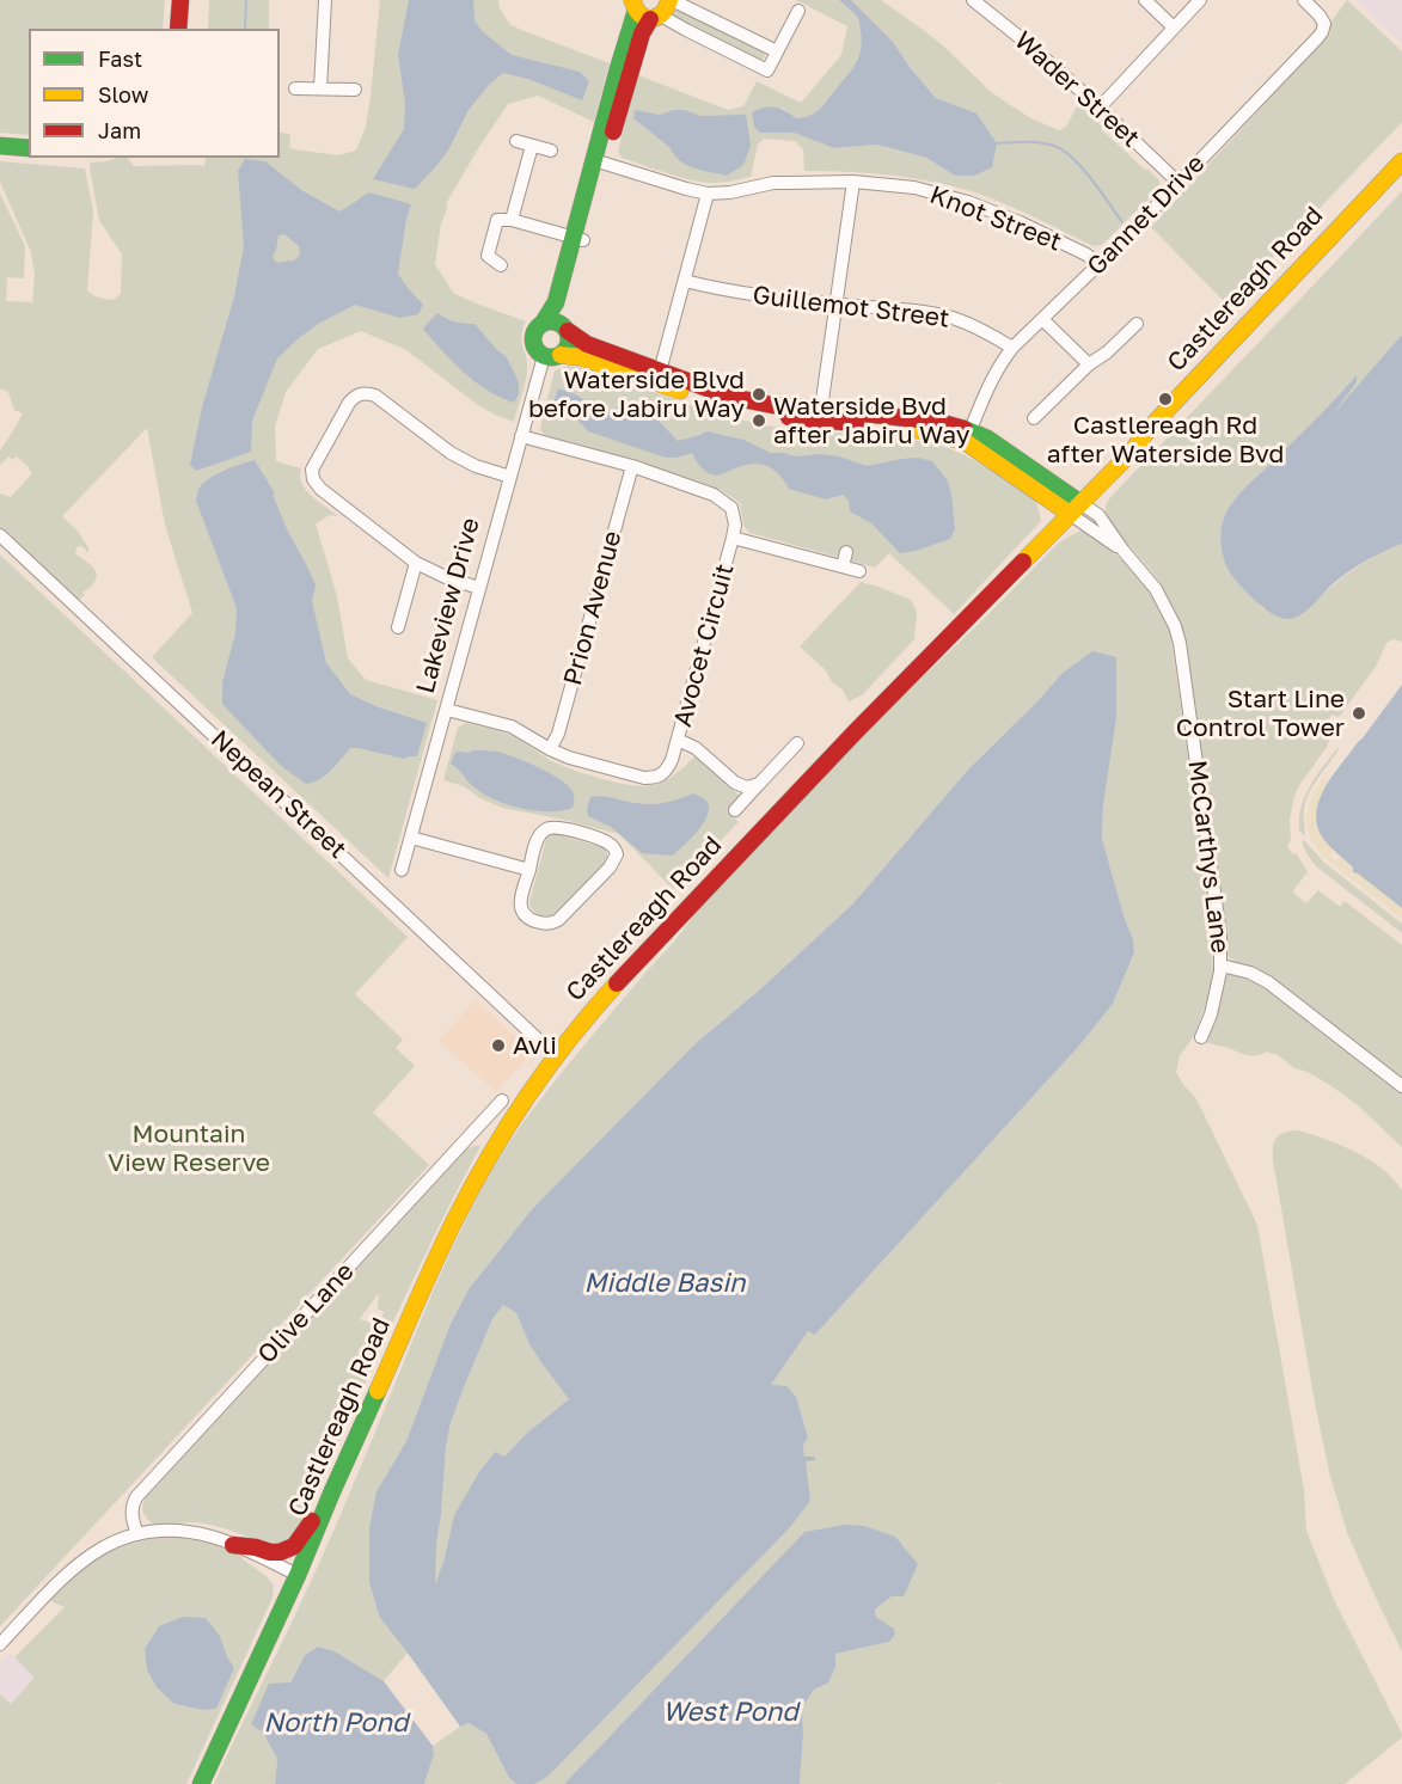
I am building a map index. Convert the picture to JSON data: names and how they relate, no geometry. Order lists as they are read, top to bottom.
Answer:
{
  "streets": {
    "main road": ["Castlereagh Road"],
    "street": [
      "Wader Street",
      "Gannet Drive",
      "Knot Street",
      "Guillemot Street",
      "Lakeview Drive",
      "Prion Avenue",
      "Avocet Circuit",
      "Nepean Street",
      "McCarthys Lane",
      "Olive Lane"
    ]
  },
  "crossings": [
    ["Wader Street", "Gannet Drive"],
    ["Gannet Drive", "Knot Street"],
    ["Gannet Drive", "Guillemot Street"],
    ["Castlereagh Road", "Nepean Street"],
    ["Castlereagh Road", "McCarthys Lane"],
    ["Lakeview Drive", "Avocet Circuit"],
    ["Prion Avenue", "Avocet Circuit"]
  ],
  "water": ["Middle Basin", "West Pond", "North Pond"],
  "parks": ["Mountain View Reserve"],
  "places": [
    "Waterside Blvd before Jabiru Way",
    "Castlereagh Rd after Waterside Bvd",
    "Waterside Bvd after Jabiru Way",
    "Start Line Control Tower",
    "Avli"
  ],
  "legend": ["Fast", "Slow", "Jam"]
}
